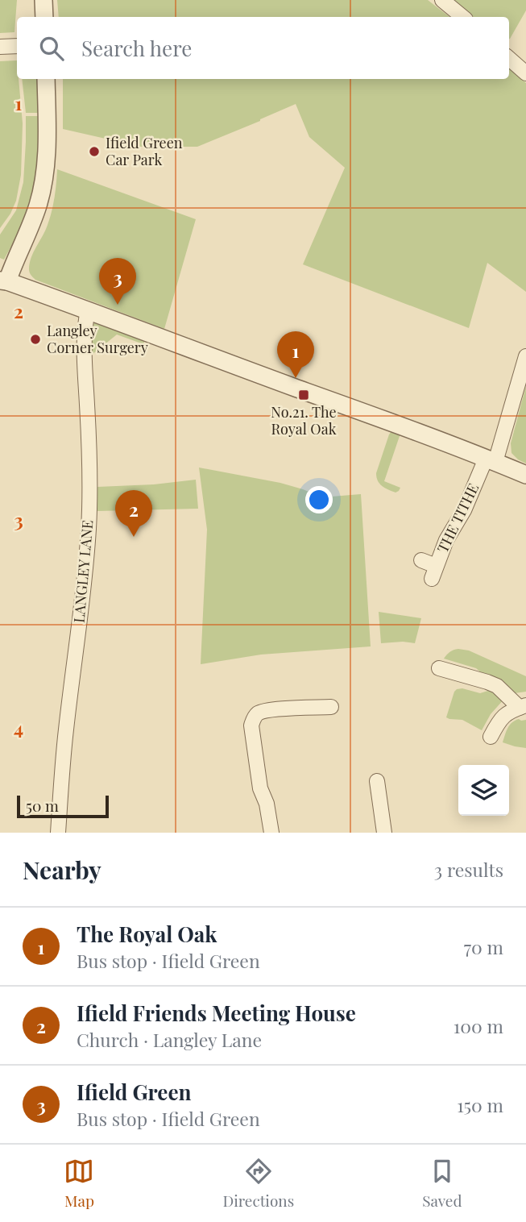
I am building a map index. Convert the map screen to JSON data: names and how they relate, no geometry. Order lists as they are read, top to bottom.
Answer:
{
  "streets": {
    "street": ["THE TITHE", "LANGLEY LANE"]
  },
  "places": {
    "other": ["Ifield Green Car Park", "Langley Corner Surgery"],
    "transit": ["No.21. The Royal Oak"]
  },
  "scale_bar": "50 m",
  "page": {
    "search": "Search here",
    "pins": ["3", "1", "2"],
    "scale": "50 m",
    "heading": ["Nearby", "3 results"],
    "list": [
      {
        "mark": "1",
        "name": "The Royal Oak",
        "note": "Bus stop · Ifield Green",
        "value": "70 m"
      },
      {
        "mark": "2",
        "name": "Ifield Friends Meeting House",
        "note": "Church · Langley Lane",
        "value": "100 m"
      },
      {
        "mark": "3",
        "name": "Ifield Green",
        "note": "Bus stop · Ifield Green",
        "value": "150 m"
      }
    ],
    "nav": ["Map", "Directions", "Saved"]
  },
  "grid": {
    "rows": [
      "1",
      "2",
      "3",
      "4"
    ]
  }
}
